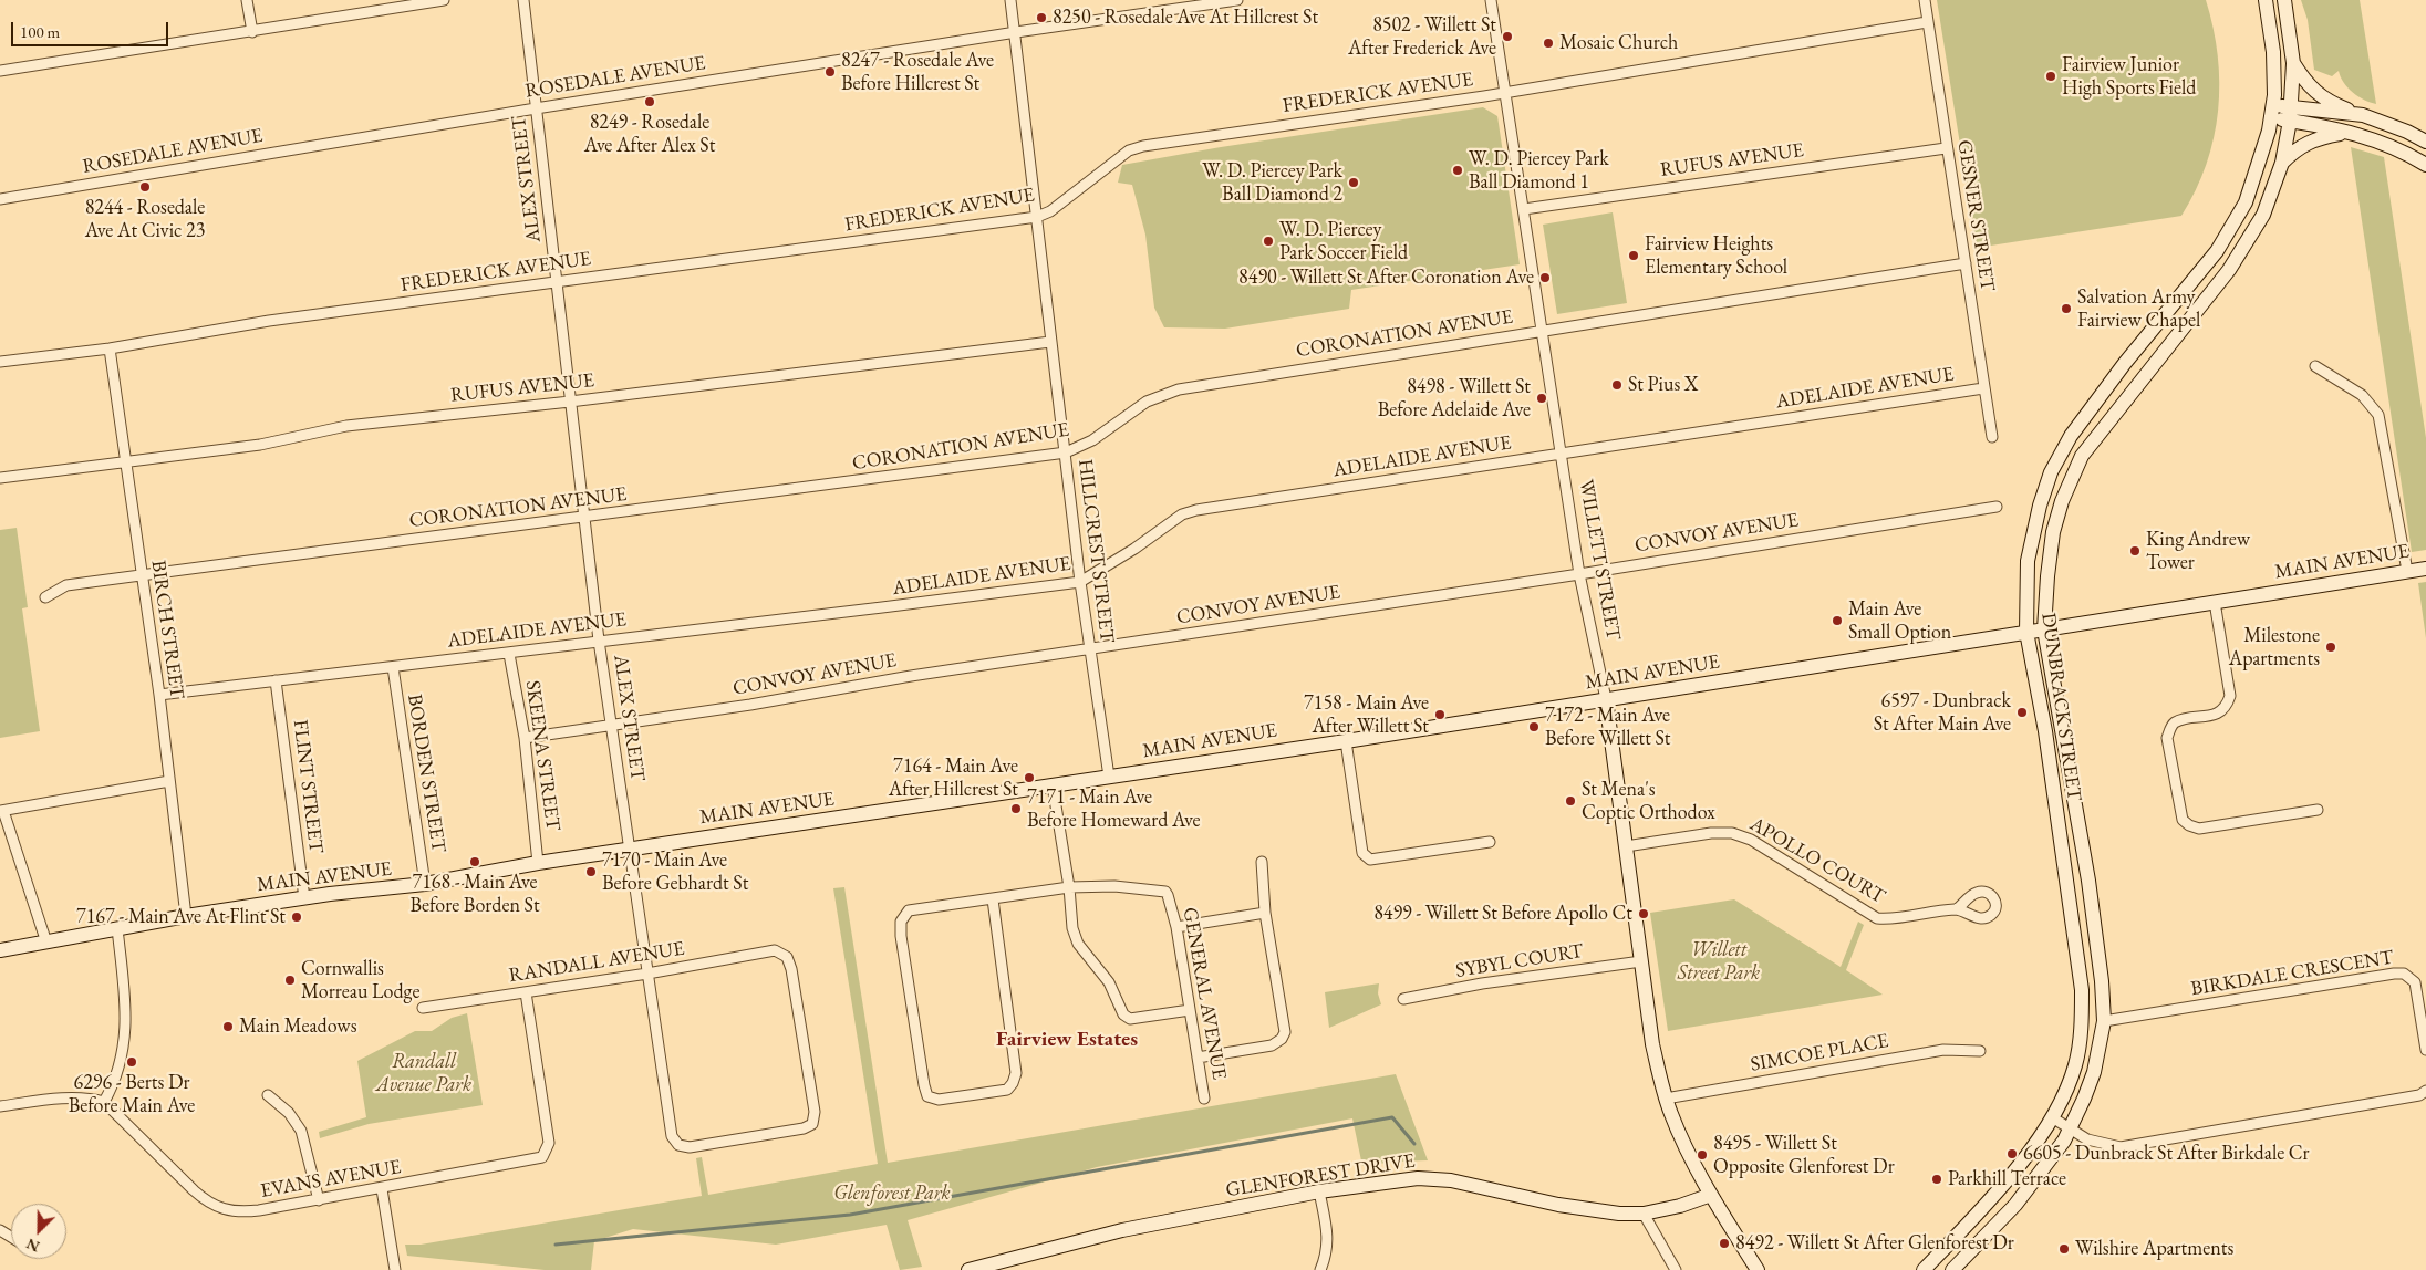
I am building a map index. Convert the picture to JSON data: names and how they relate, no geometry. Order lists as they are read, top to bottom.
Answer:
{
  "streets": {
    "street": [
      "ROSEDALE AVENUE",
      "FREDERICK AVENUE",
      "RUFUS AVENUE",
      "ALEX STREET",
      "GESNER STREET",
      "CORONATION AVENUE",
      "ADELAIDE AVENUE",
      "CONVOY AVENUE",
      "HILLCREST STREET",
      "WILLETT STREET",
      "MAIN AVENUE",
      "BIRCH STREET",
      "DUNBRACK STREET",
      "SKEENA STREET",
      "BORDEN STREET",
      "FLINT STREET",
      "APOLLO COURT",
      "SYBYL COURT",
      "RANDALL AVENUE",
      "BIRKDALE CRESCENT",
      "GENERAL AVENUE",
      "SIMCOE PLACE",
      "GLENFOREST DRIVE",
      "EVANS AVENUE"
    ]
  },
  "crossings": [
    ["ROSEDALE AVENUE", "ALEX STREET"],
    ["ROSEDALE AVENUE", "HILLCREST STREET"],
    ["FREDERICK AVENUE", "ALEX STREET"],
    ["FREDERICK AVENUE", "GESNER STREET"],
    ["FREDERICK AVENUE", "HILLCREST STREET"],
    ["FREDERICK AVENUE", "WILLETT STREET"],
    ["FREDERICK AVENUE", "BIRCH STREET"],
    ["RUFUS AVENUE", "ALEX STREET"],
    ["RUFUS AVENUE", "GESNER STREET"],
    ["RUFUS AVENUE", "HILLCREST STREET"],
    ["RUFUS AVENUE", "WILLETT STREET"],
    ["RUFUS AVENUE", "BIRCH STREET"],
    ["ALEX STREET", "CORONATION AVENUE"],
    ["ALEX STREET", "ADELAIDE AVENUE"],
    ["ALEX STREET", "CONVOY AVENUE"],
    ["ALEX STREET", "MAIN AVENUE"],
    ["ALEX STREET", "RANDALL AVENUE"],
    ["GESNER STREET", "CORONATION AVENUE"],
    ["GESNER STREET", "ADELAIDE AVENUE"],
    ["CORONATION AVENUE", "HILLCREST STREET"],
    ["CORONATION AVENUE", "WILLETT STREET"],
    ["CORONATION AVENUE", "BIRCH STREET"],
    ["ADELAIDE AVENUE", "HILLCREST STREET"],
    ["ADELAIDE AVENUE", "WILLETT STREET"],
    ["ADELAIDE AVENUE", "BIRCH STREET"],
    ["ADELAIDE AVENUE", "SKEENA STREET"],
    ["ADELAIDE AVENUE", "BORDEN STREET"],
    ["ADELAIDE AVENUE", "FLINT STREET"],
    ["CONVOY AVENUE", "HILLCREST STREET"],
    ["CONVOY AVENUE", "WILLETT STREET"],
    ["CONVOY AVENUE", "SKEENA STREET"],
    ["HILLCREST STREET", "MAIN AVENUE"],
    ["WILLETT STREET", "MAIN AVENUE"],
    ["WILLETT STREET", "APOLLO COURT"],
    ["WILLETT STREET", "SYBYL COURT"],
    ["WILLETT STREET", "SIMCOE PLACE"],
    ["WILLETT STREET", "GLENFOREST DRIVE"],
    ["MAIN AVENUE", "BIRCH STREET"],
    ["MAIN AVENUE", "DUNBRACK STREET"],
    ["MAIN AVENUE", "SKEENA STREET"],
    ["MAIN AVENUE", "BORDEN STREET"],
    ["MAIN AVENUE", "FLINT STREET"],
    ["DUNBRACK STREET", "BIRKDALE CRESCENT"],
    ["RANDALL AVENUE", "EVANS AVENUE"]
  ],
  "districts": ["Fairview Estates"],
  "parks": ["Willett Street Park", "Randall Avenue Park", "Glenforest Park"],
  "places": [
    "8250 - Rosedale Ave At Hillcrest St",
    "8502 - Willett St After Frederick Ave",
    "Mosaic Church",
    "8247 - Rosedale Ave Before Hillcrest St",
    "Fairview Junior High Sports Field",
    "8249 - Rosedale Ave After Alex St",
    "W. D. Piercey Park Ball Diamond 1",
    "W. D. Piercey Park Ball Diamond 2",
    "8244 - Rosedale Ave At Civic 23",
    "W. D. Piercey Park Soccer Field",
    "Fairview Heights Elementary School",
    "8490 - Willett St After Coronation Ave",
    "Salvation Army Fairview Chapel",
    "St Pius X",
    "8498 - Willett St Before Adelaide Ave",
    "King Andrew Tower",
    "Main Ave Small Option",
    "Milestone Apartments",
    "6597 - Dunbrack St After Main Ave",
    "7158 - Main Ave After Willett St",
    "7172 - Main Ave Before Willett St",
    "7164 - Main Ave After Hillcrest St",
    "St Mena's Coptic Orthodox",
    "7171 - Main Ave Before Homeward Ave",
    "7168 - Main Ave Before Borden St",
    "7170 - Main Ave Before Gebhardt St",
    "8499 - Willett St Before Apollo Ct",
    "7167 - Main Ave At Flint St",
    "Cornwallis Morreau Lodge",
    "Main Meadows",
    "6296 - Berts Dr Before Main Ave",
    "6605 - Dunbrack St After Birkdale Cr",
    "8495 - Willett St Opposite Glenforest Dr",
    "Parkhill Terrace",
    "8492 - Willett St After Glenforest Dr",
    "Wilshire Apartments"
  ],
  "scale_bar": "100 m",
  "north": "bottom left"
}
